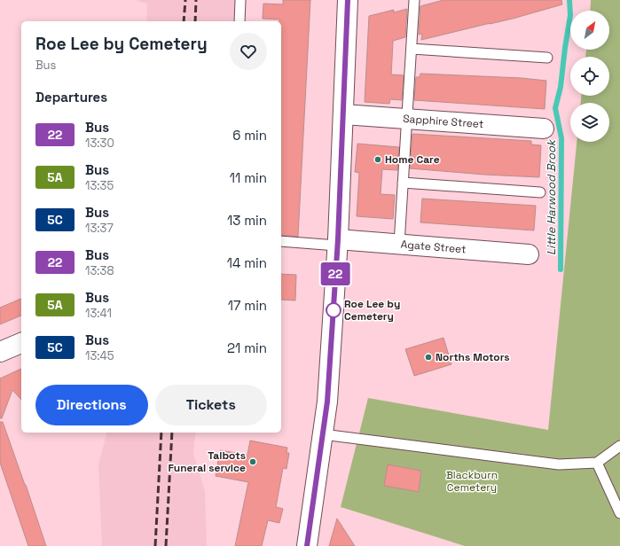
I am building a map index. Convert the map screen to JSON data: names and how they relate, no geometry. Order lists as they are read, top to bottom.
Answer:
{
  "streets": {
    "main road": ["Sapphire Street", "Agate Street"]
  },
  "water": ["Little Harwood Brook"],
  "parks": ["Blackburn Cemetery"],
  "places": [
    "Home Care",
    "Roe Lee by Cemetery",
    "Norths Motors",
    "Talbots Funeral service"
  ],
  "lines": ["bus line 22"],
  "north": "top right",
  "page": {
    "on_map": "22",
    "heading": [
      ["Roe Lee by Cemetery", "Bus"],
      "Departures"
    ],
    "list": [
      {
        "mark": "22",
        "name": "Bus",
        "note": "13:30",
        "value": "6 min"
      },
      {
        "mark": "5A",
        "name": "Bus",
        "note": "13:35",
        "value": "11 min"
      },
      {
        "mark": "5C",
        "name": "Bus",
        "note": "13:37",
        "value": "13 min"
      },
      {
        "mark": "22",
        "name": "Bus",
        "note": "13:38",
        "value": "14 min"
      },
      {
        "mark": "5A",
        "name": "Bus",
        "note": "13:41",
        "value": "17 min"
      },
      {
        "mark": "5C",
        "name": "Bus",
        "note": "13:45",
        "value": "21 min"
      }
    ],
    "buttons": ["Directions", "Tickets"]
  }
}
